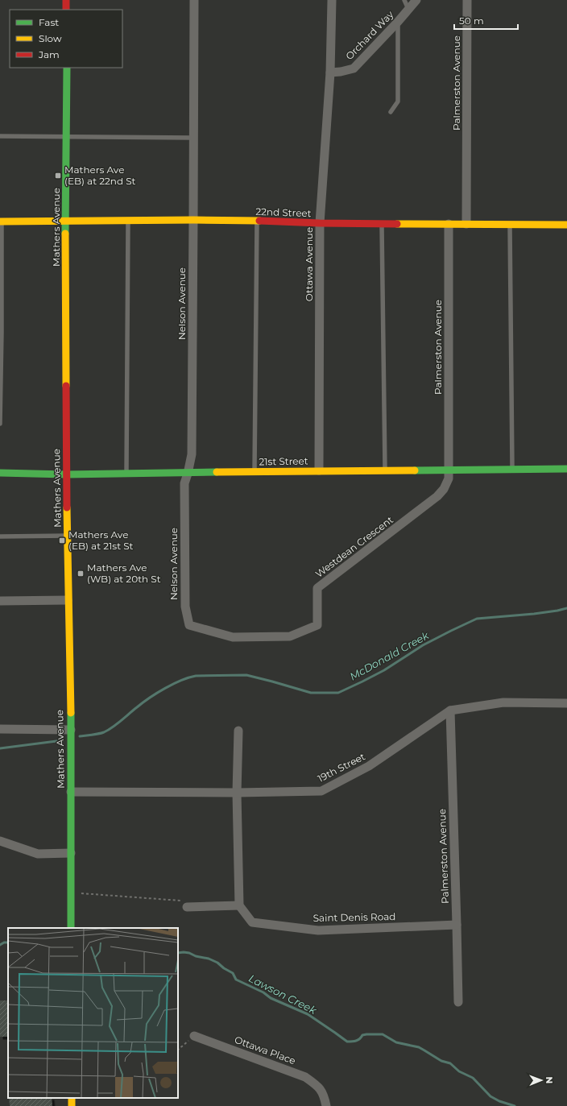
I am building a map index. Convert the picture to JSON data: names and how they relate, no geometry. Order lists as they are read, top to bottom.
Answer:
{
  "streets": {
    "street": [
      "Orchard Way",
      "Palmerston Avenue",
      "22nd Street",
      "Mathers Avenue",
      "Ottawa Avenue",
      "Nelson Avenue",
      "21st Street",
      "Westdean Crescent",
      "19th Street",
      "Saint Denis Road",
      "Ottawa Place"
    ]
  },
  "crossings": [
    ["Orchard Way", "Ottawa Avenue"],
    ["Palmerston Avenue", "22nd Street"],
    ["Palmerston Avenue", "21st Street"],
    ["Palmerston Avenue", "Westdean Crescent"],
    ["Palmerston Avenue", "19th Street"],
    ["Palmerston Avenue", "Saint Denis Road"],
    ["22nd Street", "Mathers Avenue"],
    ["22nd Street", "Ottawa Avenue"],
    ["22nd Street", "Nelson Avenue"],
    ["Mathers Avenue", "21st Street"],
    ["Mathers Avenue", "19th Street"],
    ["Ottawa Avenue", "21st Street"],
    ["Nelson Avenue", "21st Street"],
    ["Nelson Avenue", "Westdean Crescent"],
    ["21st Street", "Westdean Crescent"]
  ],
  "water": ["McDonald Creek", "Lawson Creek"],
  "places": {
    "transit": ["Mathers Ave (EB) at 22nd St", "Mathers Ave (EB) at 21st St", "Mathers Ave (WB) at 20th St"]
  },
  "legend": ["Fast", "Slow", "Jam"],
  "scale_bar": "50 m",
  "north": "right"
}
